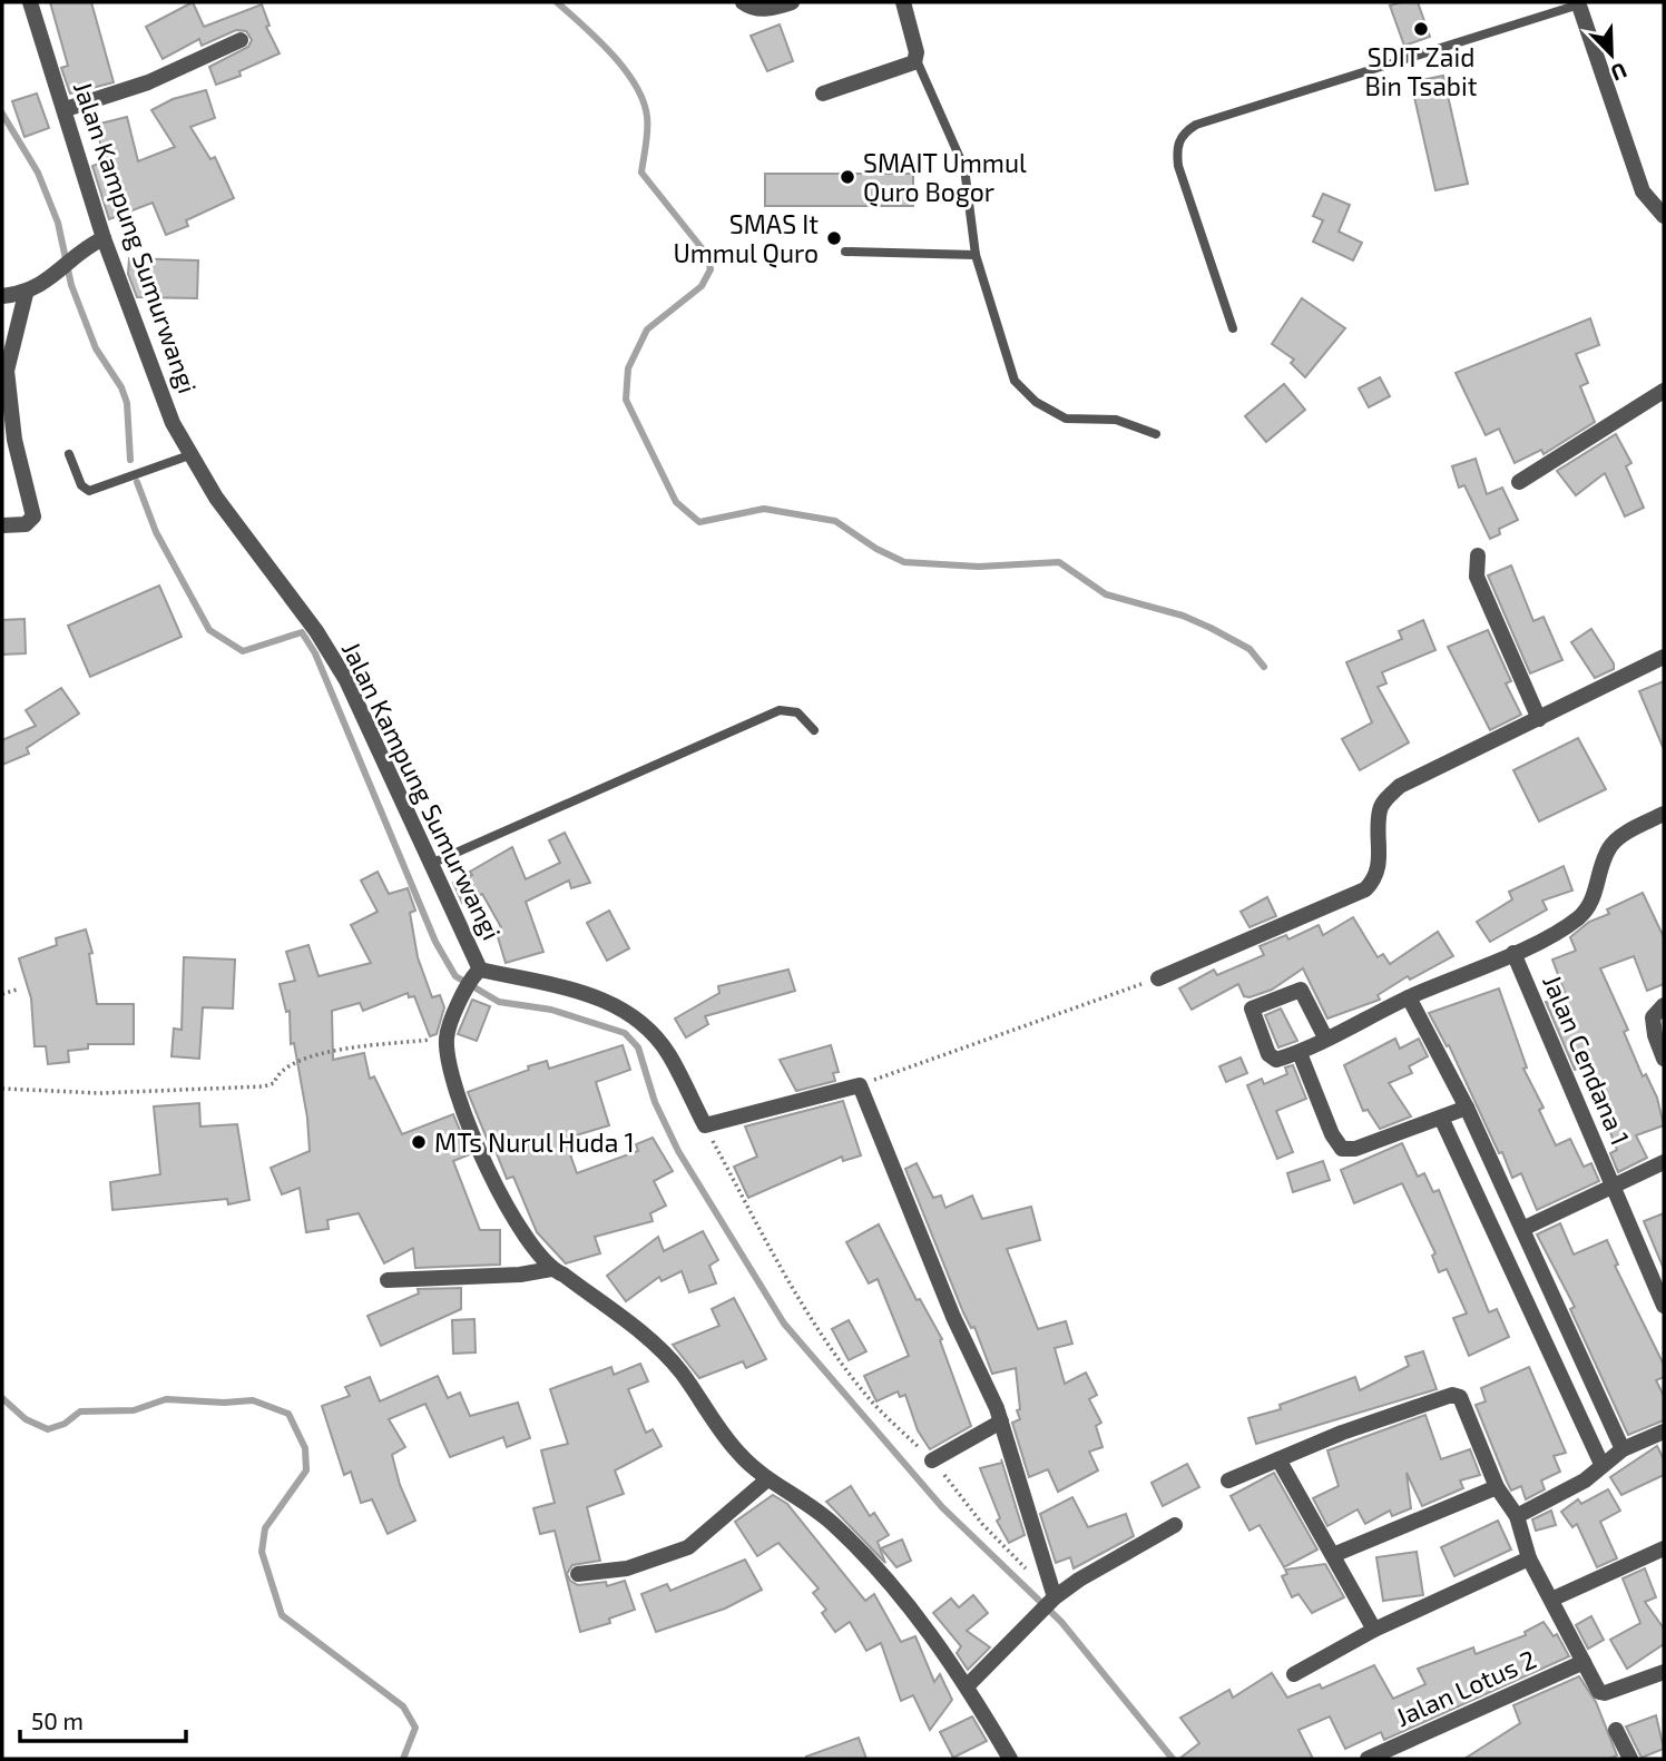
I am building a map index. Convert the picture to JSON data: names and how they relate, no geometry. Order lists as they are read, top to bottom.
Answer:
{
  "streets": {
    "street": ["Jalan Kampung Sumurwangi", "Jalan Cendana 1", "Jalan Lotus 2"]
  },
  "places": [
    "SDIT Zaid Bin Tsabit",
    "SMAIT Ummul Quro Bogor",
    "SMAS It Ummul Quro",
    "MTs Nurul Huda 1"
  ],
  "scale_bar": "50 m",
  "north": "bottom right"
}
